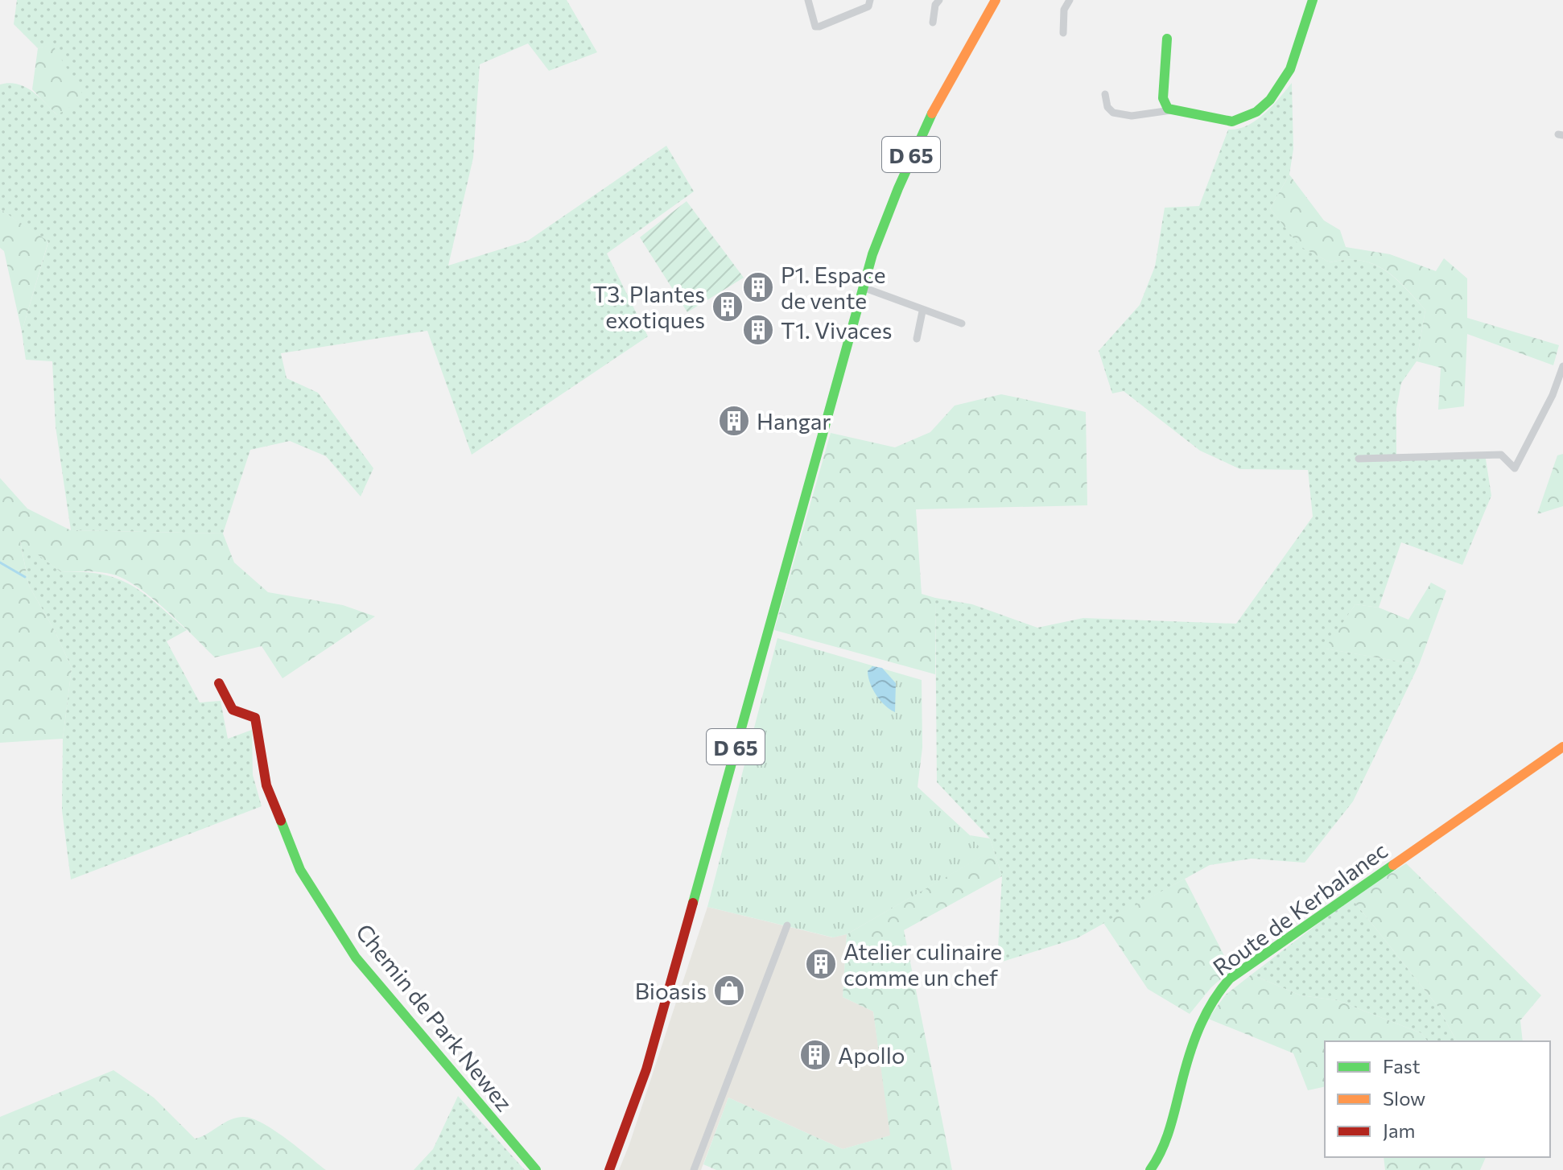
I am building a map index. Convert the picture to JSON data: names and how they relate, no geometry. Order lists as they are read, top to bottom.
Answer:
{
  "streets": {
    "street": ["D 65", "Route de Kerbalanec", "Chemin de Park Newez"]
  },
  "places": {
    "building": [
      "P1. Espace de vente",
      "T3. Plantes exotiques",
      "T1. Vivaces",
      "Hangar",
      "Atelier culinaire comme un chef",
      "Apollo"
    ],
    "shop": ["Bioasis"]
  },
  "legend": ["Fast", "Slow", "Jam"]
}
